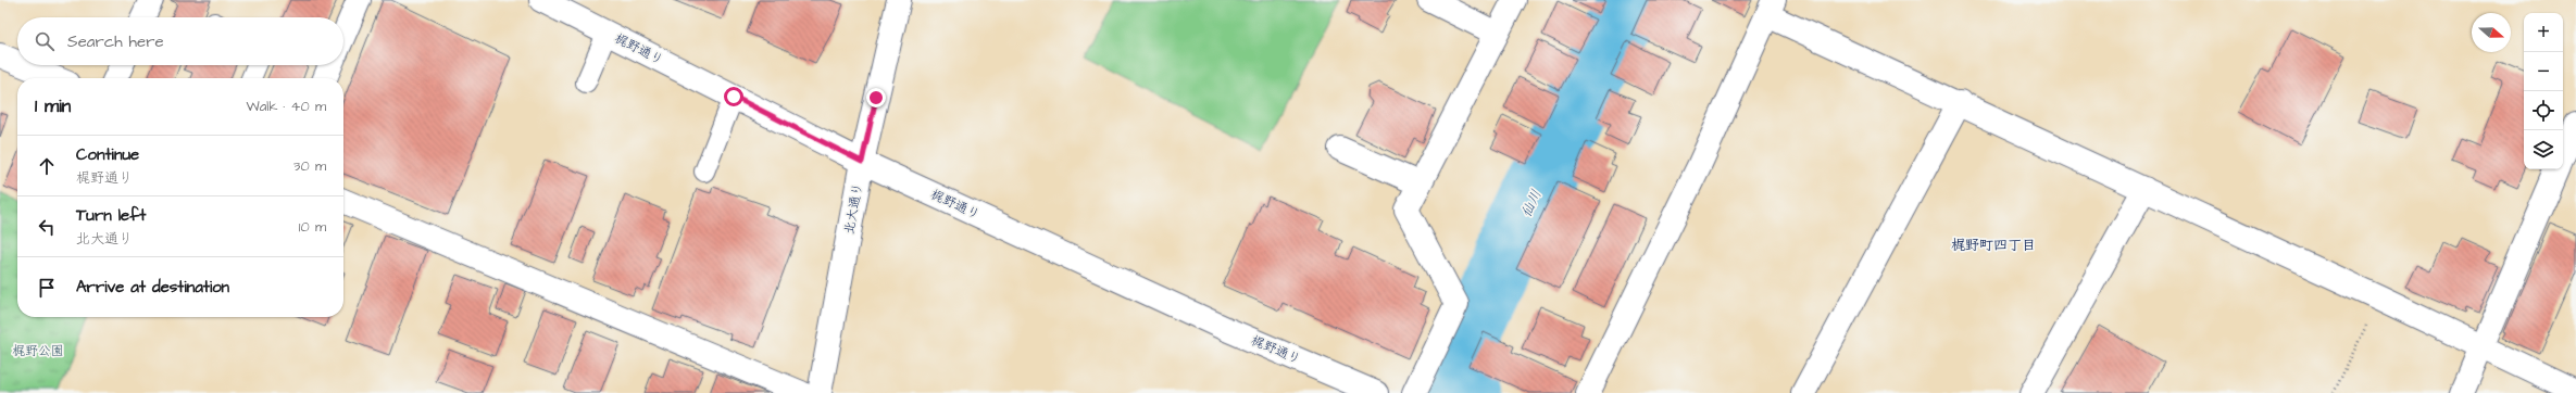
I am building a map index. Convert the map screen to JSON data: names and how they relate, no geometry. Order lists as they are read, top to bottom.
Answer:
{
  "streets": {
    "street": ["梶野通り", "北大通り"]
  },
  "crossings": [
    ["梶野通り", "北大通り"]
  ],
  "districts": ["梶野町四丁目"],
  "water": ["仙川"],
  "parks": ["梶野公園"],
  "north": "right",
  "page": {
    "map_buttons": ["+", "−"],
    "search": "Search here",
    "heading": ["1 min", "Walk · 40 m"],
    "list": [
      ["Continue", "梶野通り", "30 m"],
      ["Turn left", "北大通り", "10 m"],
      "Arrive at destination"
    ]
  }
}
